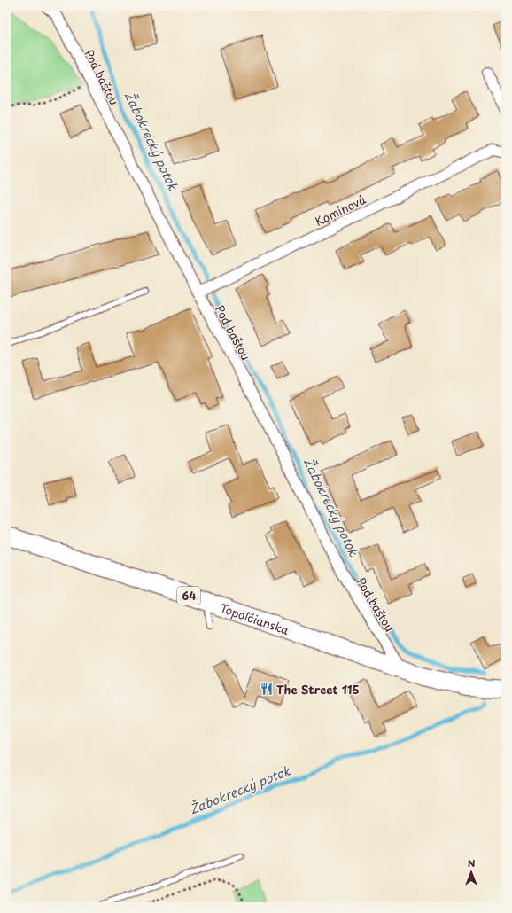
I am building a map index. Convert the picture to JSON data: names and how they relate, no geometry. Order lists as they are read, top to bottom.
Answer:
{
  "streets": {
    "main road": ["64", "Topoľčianska"],
    "street": ["Pod baštou", "Komínová"]
  },
  "crossings": [
    ["Pod baštou", "Komínová"],
    ["Pod baštou", "Topoľčianska"]
  ],
  "water": ["Žabokrecký potok"],
  "places": {
    "restaurant": ["The Street 115"]
  },
  "north": "top"
}
